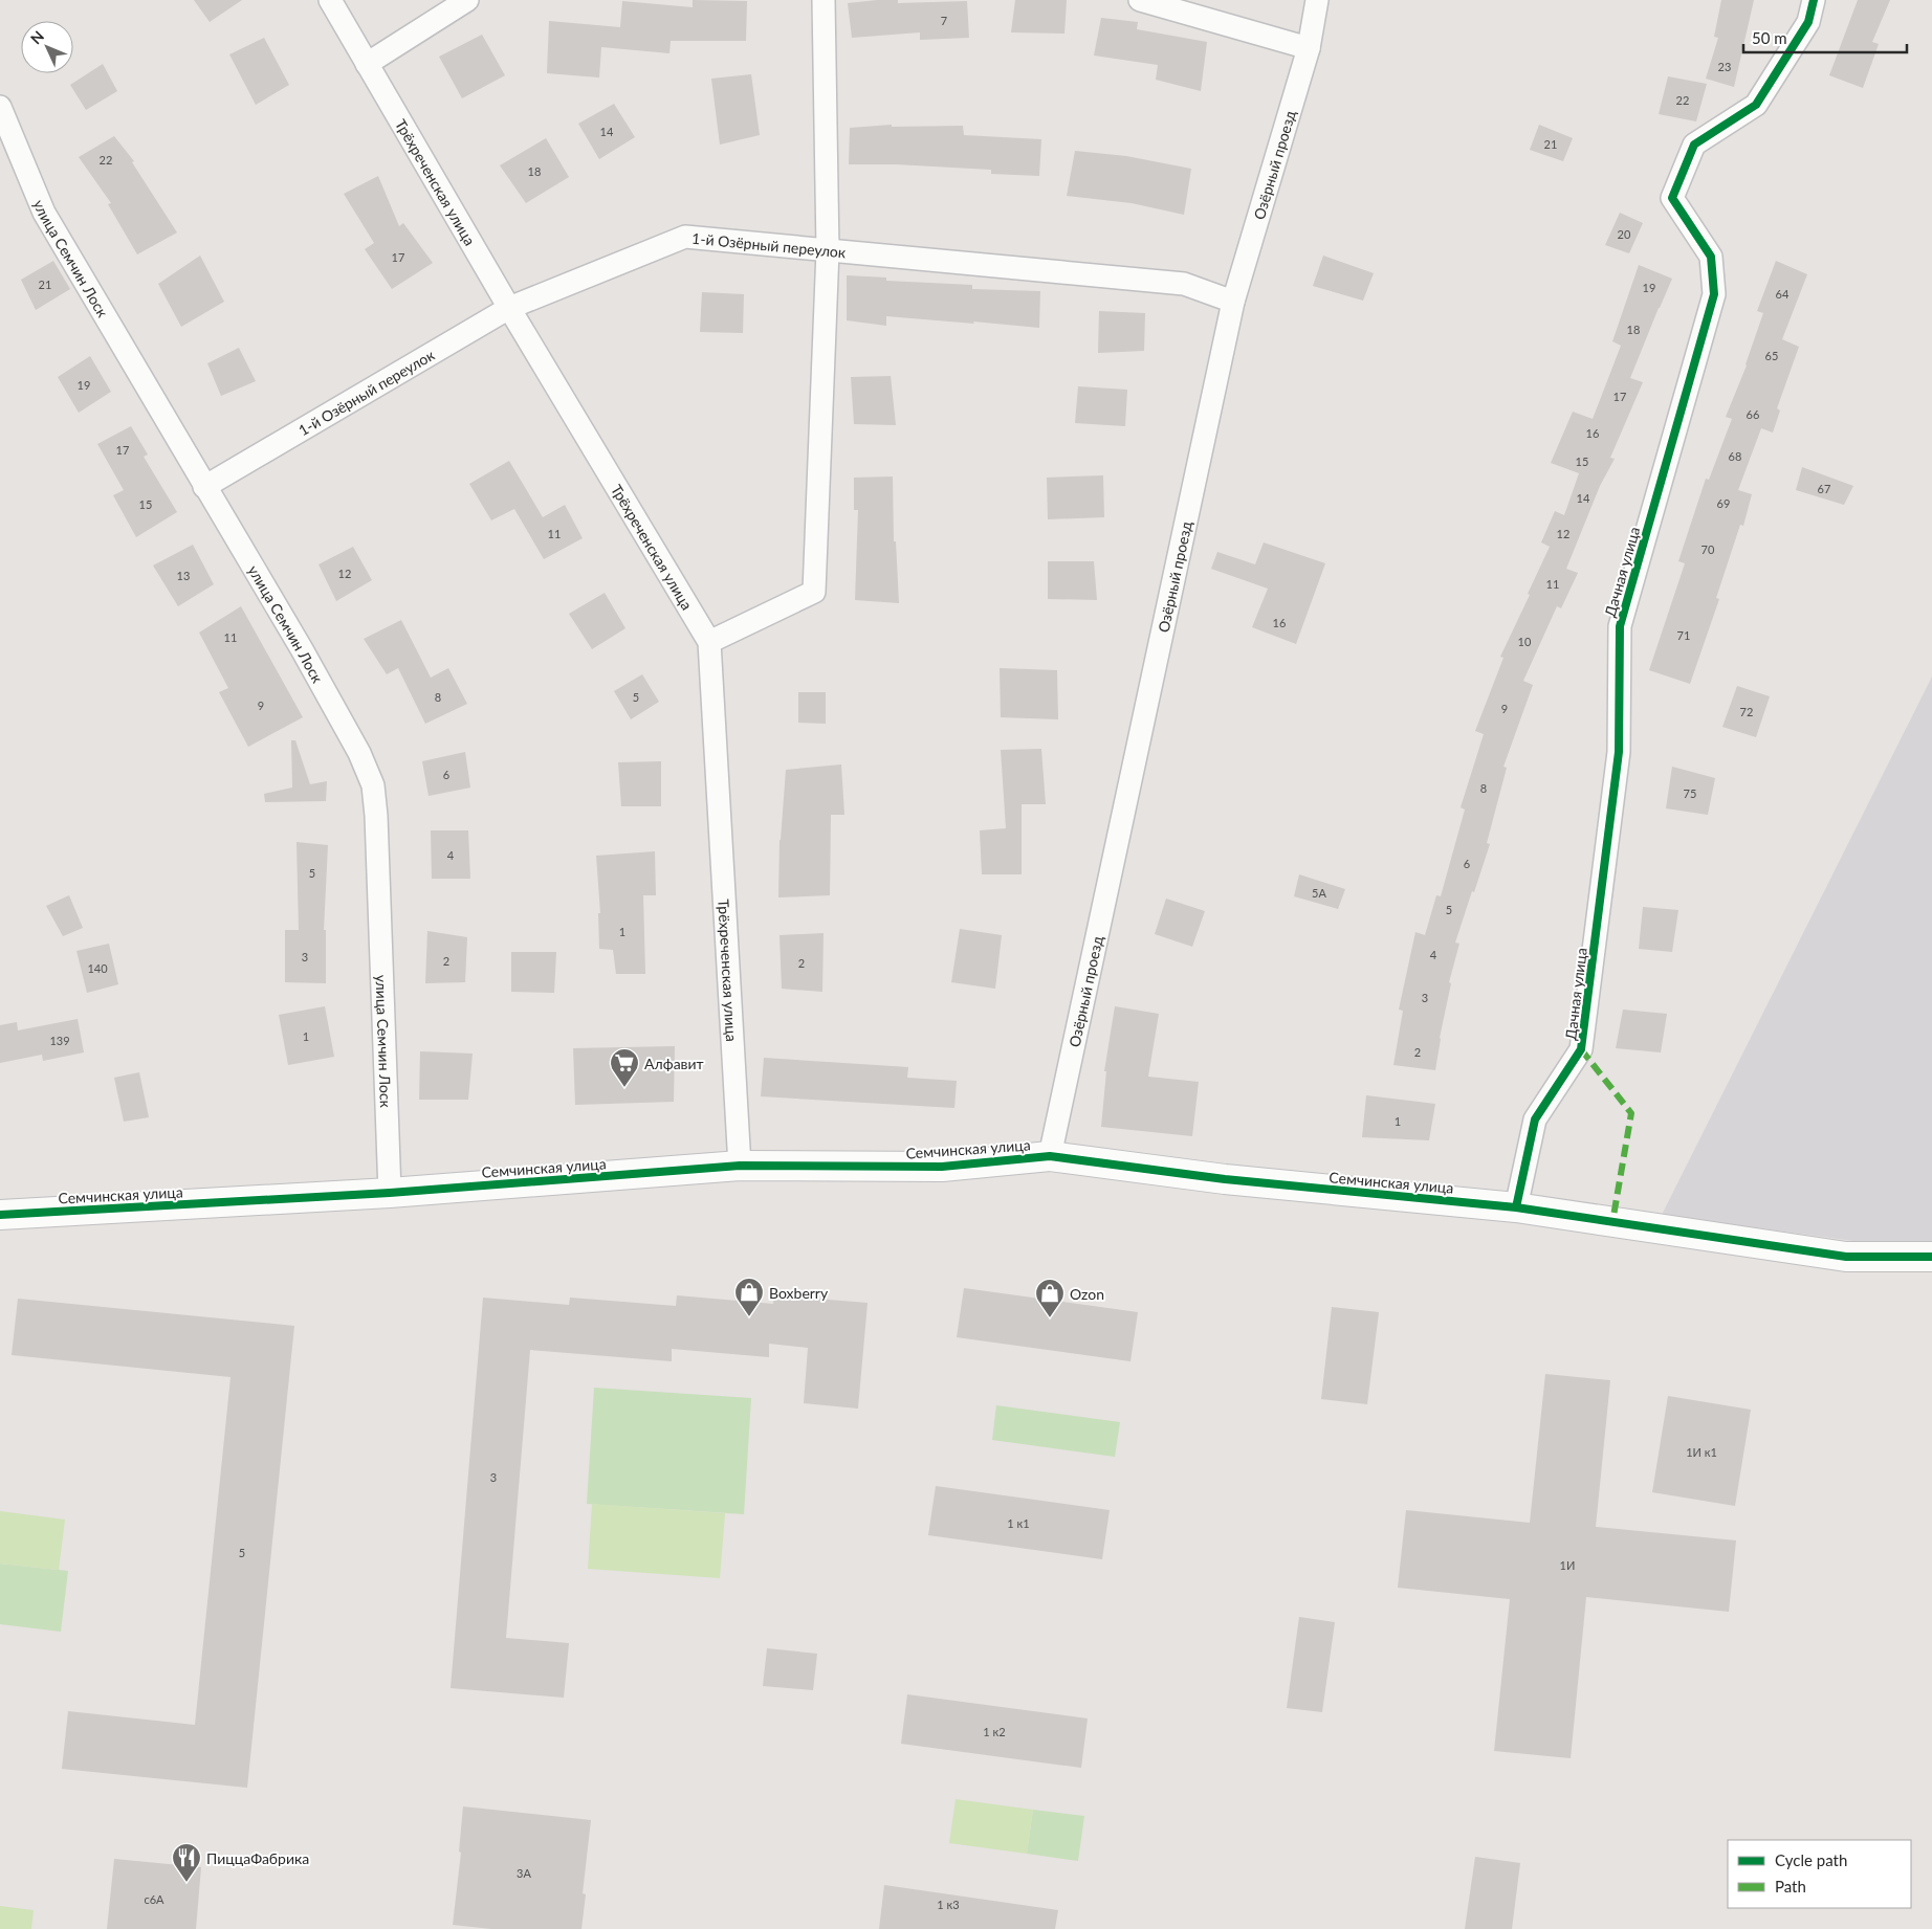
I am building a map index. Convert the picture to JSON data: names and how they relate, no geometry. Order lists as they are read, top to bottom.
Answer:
{
  "streets": {
    "street": [
      "Озёрный проезд",
      "Трёхреченская улица",
      "1-й Озёрный переулок",
      "улица Семчин Лоск",
      "Дачная улица",
      "Семчинская улица"
    ]
  },
  "crossings": [
    ["Озёрный проезд", "1-й Озёрный переулок"],
    ["Озёрный проезд", "Семчинская улица"],
    ["Трёхреченская улица", "1-й Озёрный переулок"],
    ["Трёхреченская улица", "Семчинская улица"],
    ["1-й Озёрный переулок", "улица Семчин Лоск"],
    ["улица Семчин Лоск", "Семчинская улица"],
    ["Дачная улица", "Семчинская улица"]
  ],
  "places": {
    "supermarket": ["Алфавит"],
    "shop": ["Boxberry", "Ozon"],
    "restaurant": ["ПиццаФабрика"]
  },
  "house_numbers": [
    "7",
    "23",
    "22",
    "14",
    "21",
    "22",
    "18",
    "20",
    "17",
    "21",
    "19",
    "64",
    "18",
    "65",
    "19",
    "17",
    "66",
    "16",
    "17",
    "68",
    "15",
    "67",
    "14",
    "69",
    "15",
    "11",
    "12",
    "70",
    "12",
    "13",
    "11",
    "16",
    "71",
    "11",
    "10",
    "8",
    "5",
    "9",
    "9",
    "72",
    "6",
    "8",
    "75",
    "4",
    "6",
    "5",
    "5А",
    "5",
    "1",
    "4",
    "3",
    "2",
    "2",
    "140",
    "3",
    "1",
    "139",
    "2",
    "1",
    "1И к1",
    "3",
    "1 к1",
    "5",
    "1И",
    "1 к2",
    "3А",
    "с6А",
    "1 к3"
  ],
  "legend": ["Cycle path", "Path"],
  "scale_bar": "50 m",
  "north": "top left"
}
